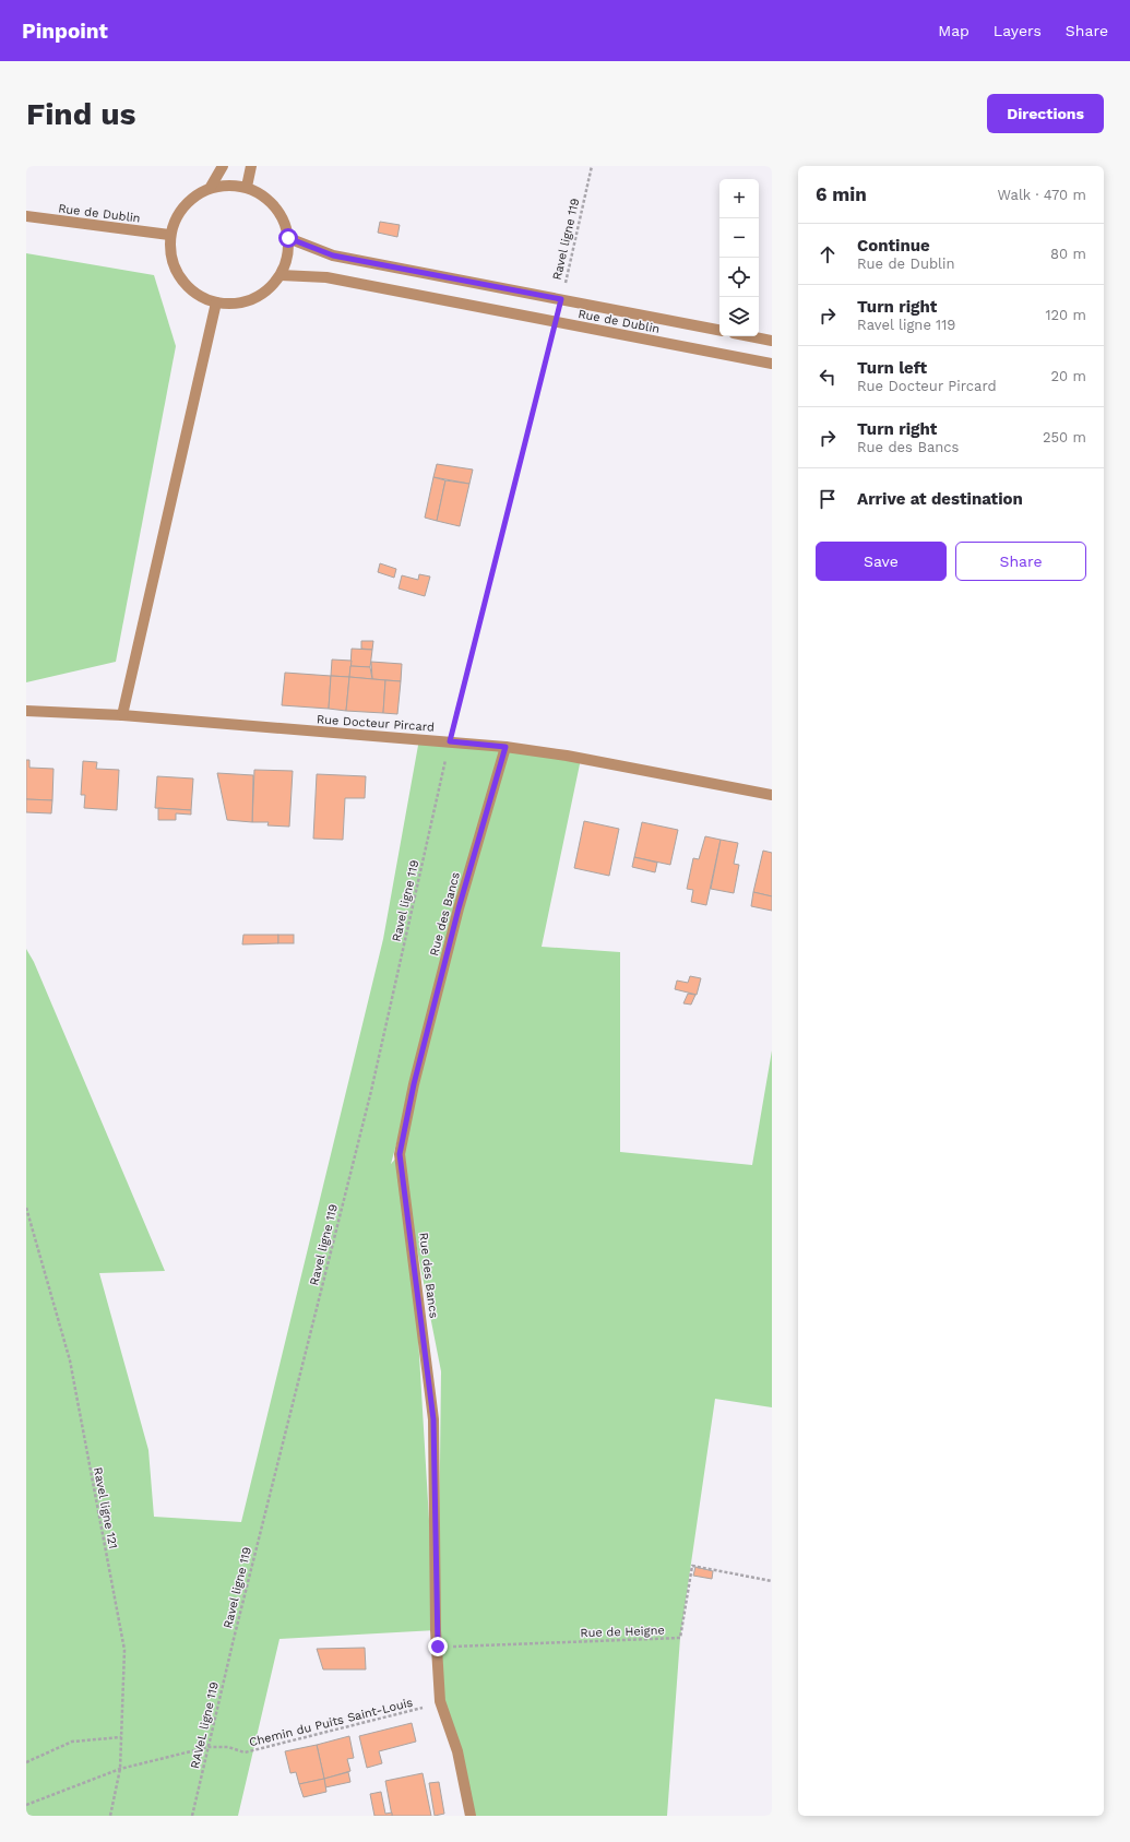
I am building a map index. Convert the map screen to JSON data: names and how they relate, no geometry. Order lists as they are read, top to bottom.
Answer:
{
  "streets": {
    "street": ["Rue de Dublin", "Rue Docteur Pircard", "Rue des Bancs"],
    "path": [
      "Ravel ligne 119",
      "Ravel ligne 121",
      "Rue de Heigne",
      "Chemin du Puits Saint-Louis",
      "RAVeL ligne 119"
    ]
  },
  "crossings": [
    ["Rue de Dublin", "Ravel ligne 119"],
    ["Ravel ligne 119", "Rue Docteur Pircard"],
    ["Ravel ligne 119", "RAVeL ligne 119"],
    ["Rue Docteur Pircard", "Rue des Bancs"],
    ["Rue des Bancs", "Rue de Heigne"],
    ["Rue des Bancs", "Chemin du Puits Saint-Louis"],
    ["Ravel ligne 121", "Chemin du Puits Saint-Louis"],
    ["Chemin du Puits Saint-Louis", "RAVeL ligne 119"]
  ],
  "page": {
    "header": "Pinpoint",
    "nav": ["Map", "Layers", "Share"],
    "buttons": [
      "Directions",
      ["Save", "Share"]
    ],
    "title": "Find us",
    "heading": ["6 min", "Walk · 470 m"],
    "map_buttons": ["+", "−"],
    "list": [
      ["Continue", "Rue de Dublin", "80 m"],
      ["Turn right", "Ravel ligne 119", "120 m"],
      ["Turn left", "Rue Docteur Pircard", "20 m"],
      ["Turn right", "Rue des Bancs", "250 m"],
      "Arrive at destination"
    ]
  }
}
